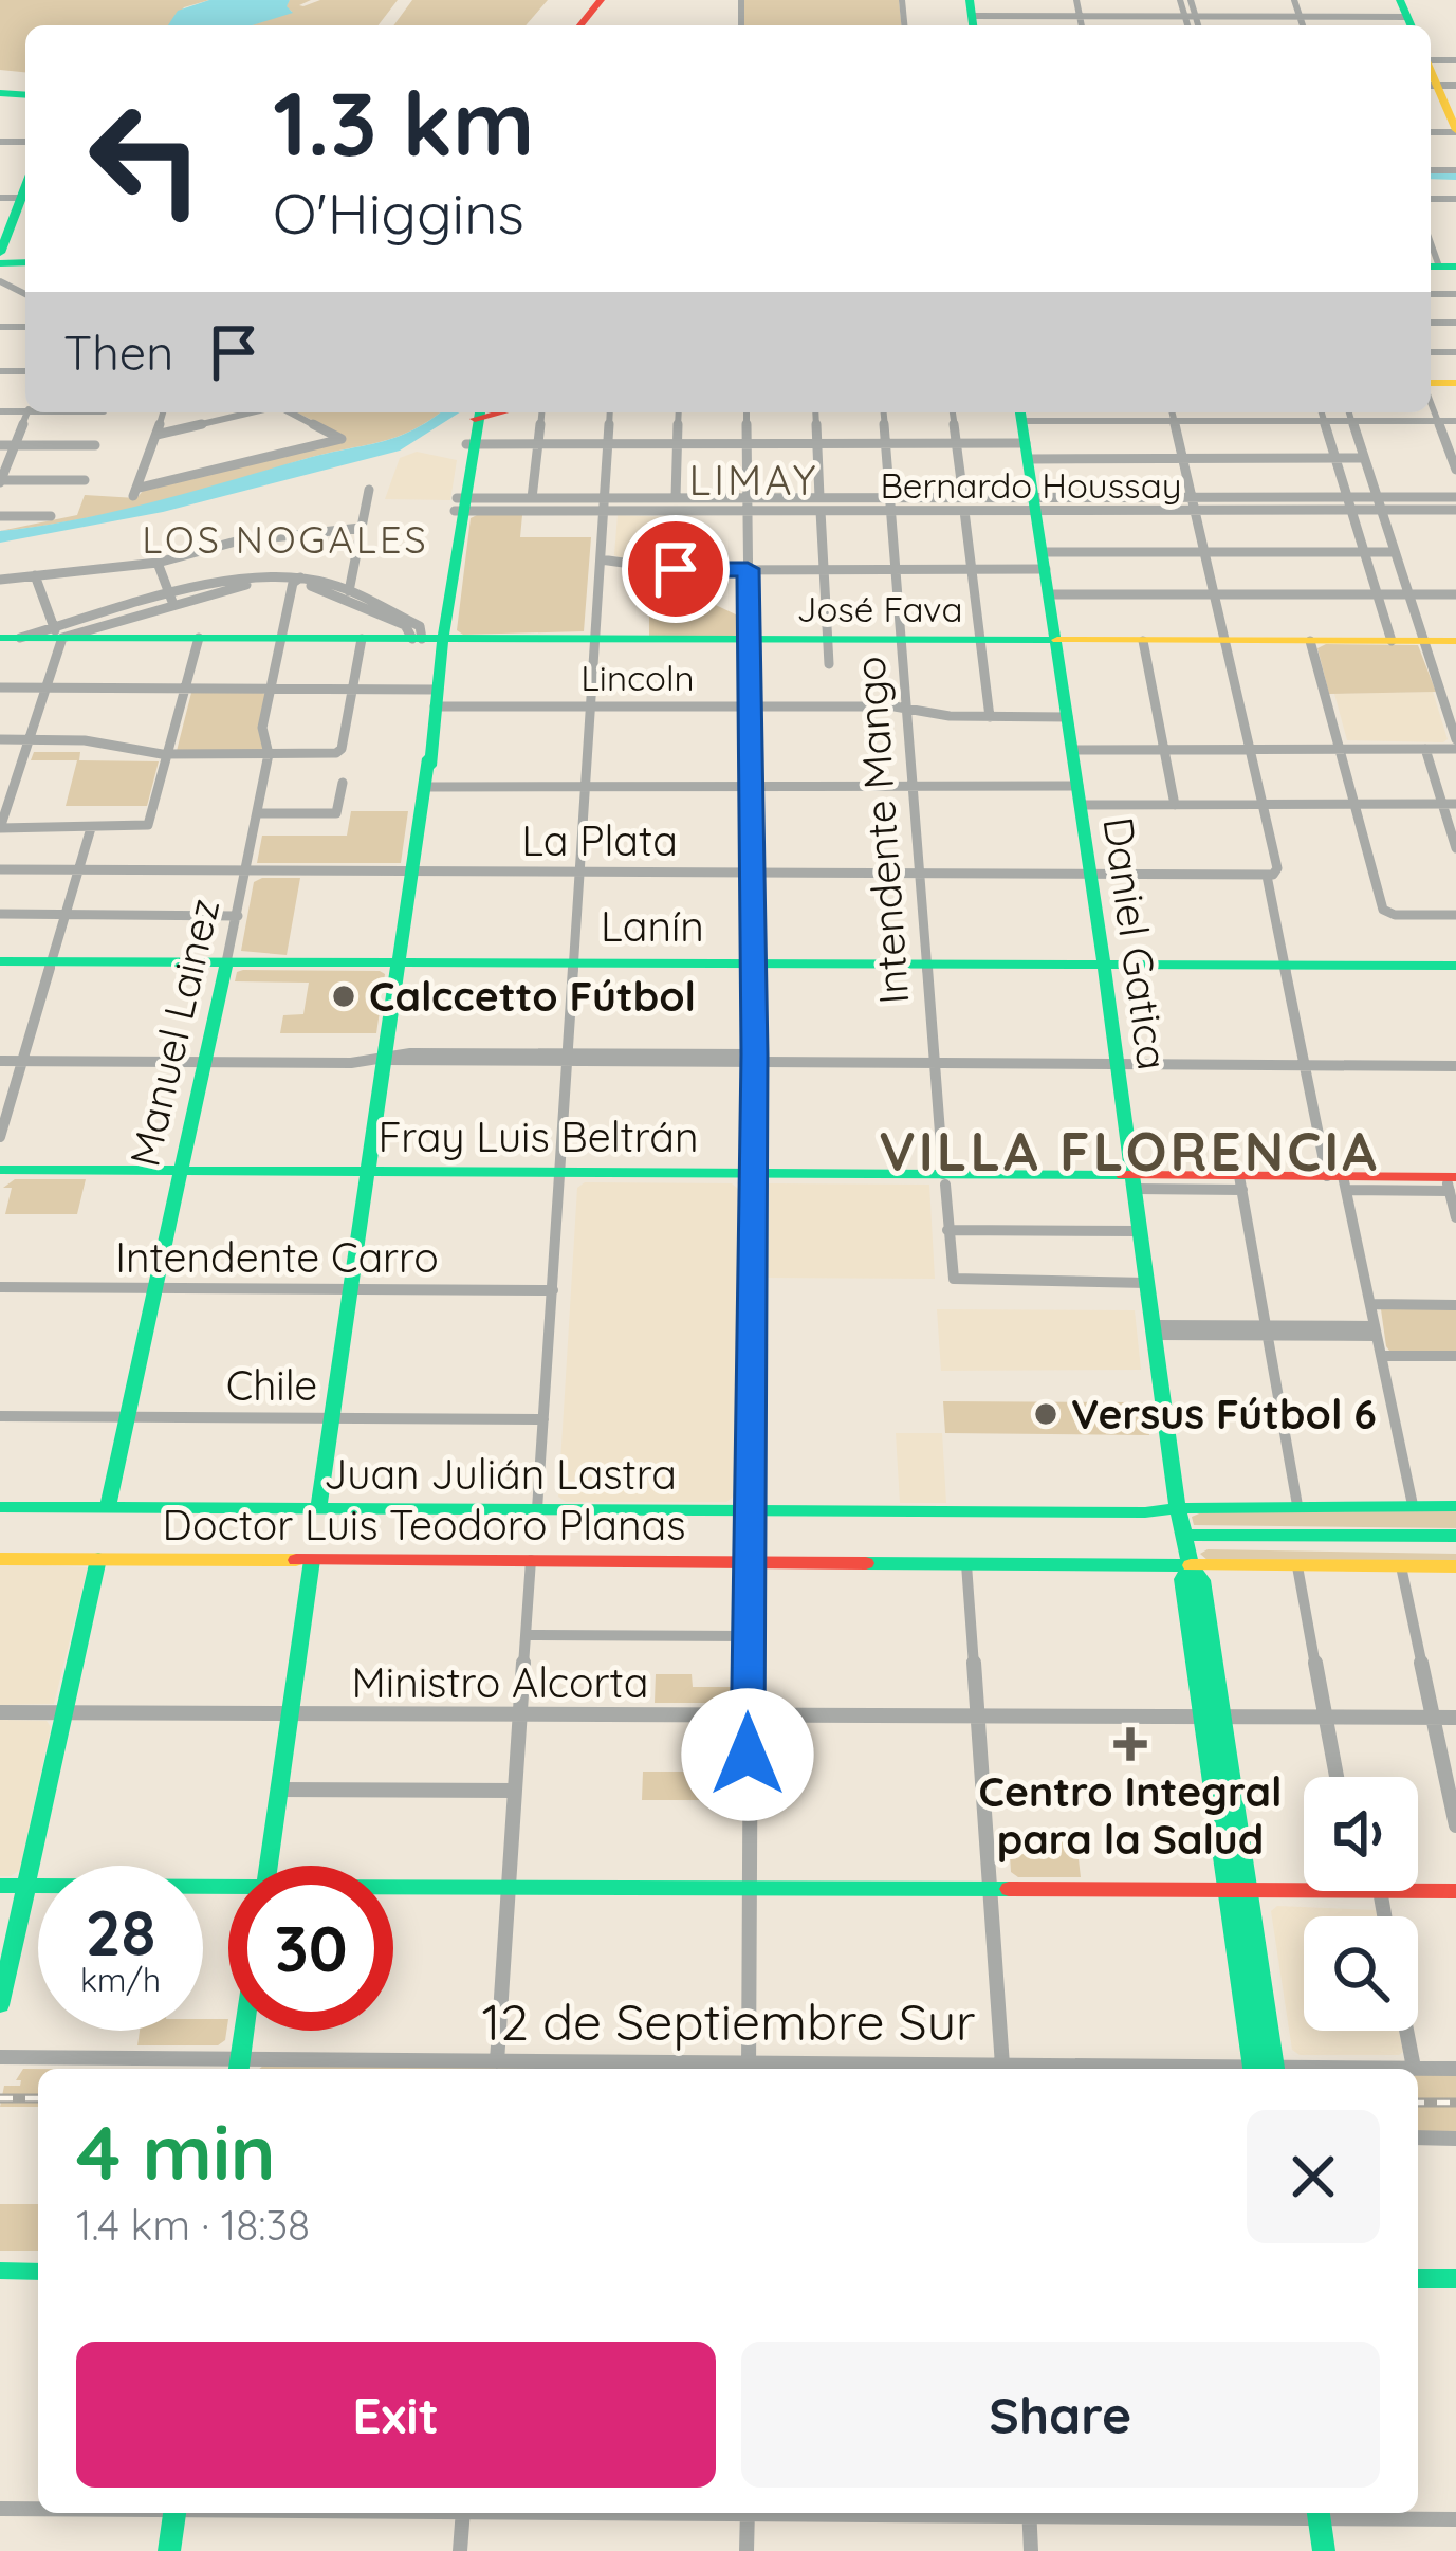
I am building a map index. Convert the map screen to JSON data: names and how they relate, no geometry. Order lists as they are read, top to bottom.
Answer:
{
  "streets": {
    "main road": [
      "José Fava",
      "Lanín",
      "Daniel Gatica",
      "Manuel Lainez",
      "Fray Luis Beltrán",
      "Juan Julián Lastra",
      "Doctor Luis Teodoro Planas"
    ],
    "street": [
      "Bernardo Houssay",
      "Lincoln",
      "Intendente Mango",
      "La Plata",
      "Intendente Carro",
      "Chile",
      "Ministro Alcorta",
      "12 de Septiembre Sur"
    ]
  },
  "crossings": [
    ["Bernardo Houssay", "Intendente Mango"],
    ["Bernardo Houssay", "Daniel Gatica"],
    ["José Fava", "Intendente Mango"],
    ["José Fava", "Daniel Gatica"],
    ["José Fava", "Manuel Lainez"],
    ["Lincoln", "Intendente Mango"],
    ["Lincoln", "Daniel Gatica"],
    ["Lincoln", "Manuel Lainez"],
    ["Intendente Mango", "La Plata"],
    ["Intendente Mango", "Lanín"],
    ["Intendente Mango", "Daniel Gatica"],
    ["Intendente Mango", "Fray Luis Beltrán"],
    ["La Plata", "Daniel Gatica"],
    ["La Plata", "Manuel Lainez"],
    ["Lanín", "Daniel Gatica"],
    ["Lanín", "Manuel Lainez"],
    ["Daniel Gatica", "Fray Luis Beltrán"],
    ["Daniel Gatica", "Juan Julián Lastra"],
    ["Daniel Gatica", "Doctor Luis Teodoro Planas"],
    ["Daniel Gatica", "Ministro Alcorta"],
    ["Manuel Lainez", "Fray Luis Beltrán"],
    ["Manuel Lainez", "Intendente Carro"],
    ["Manuel Lainez", "Chile"],
    ["Manuel Lainez", "Juan Julián Lastra"]
  ],
  "districts": ["LIMAY", "LOS NOGALES", "VILLA FLORENCIA"],
  "places": {
    "other": ["Calccetto Fútbol", "Versus Fútbol 6"],
    "health": ["Centro Integral para la Salud"]
  },
  "page": {
    "turn": ["1.3 km", "O'Higgins"],
    "then": "Then",
    "speed": "28 km/h",
    "limit": "30",
    "heading": ["4 min", "1.4 km · 18:38"],
    "buttons": ["Exit", "Share"]
  }
}
